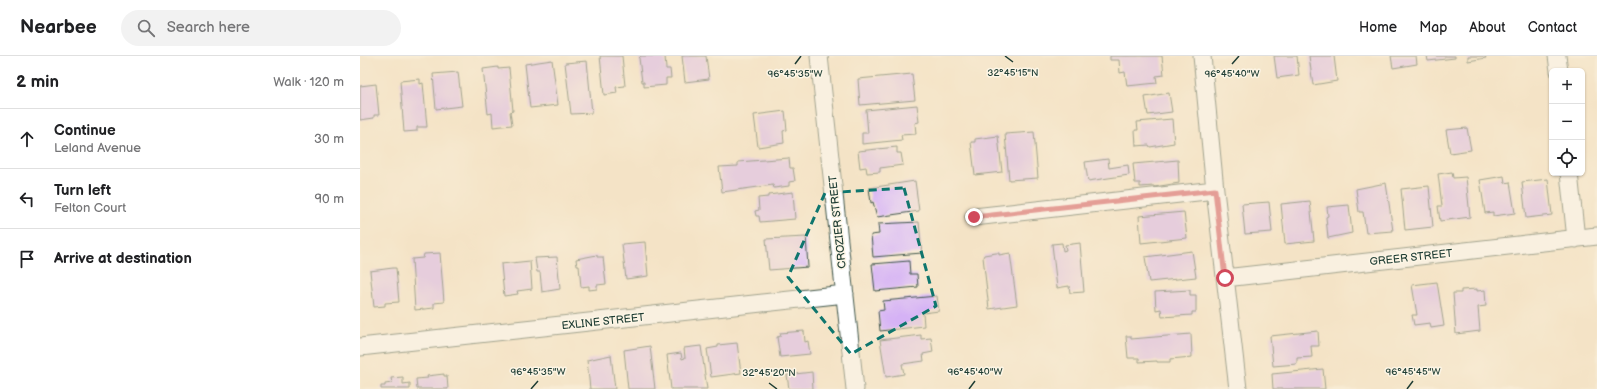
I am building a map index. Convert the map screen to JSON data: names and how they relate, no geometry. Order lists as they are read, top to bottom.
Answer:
{
  "streets": {
    "street": ["CROZIER STREET", "GREER STREET", "EXLINE STREET"]
  },
  "crossings": [
    ["CROZIER STREET", "EXLINE STREET"]
  ],
  "page": {
    "header": "Nearbee",
    "search": "Search here",
    "nav": [
      "Home",
      "Map",
      "About",
      "Contact"
    ],
    "heading": ["2 min", "Walk · 120 m"],
    "map_buttons": ["+", "−"],
    "list": [
      ["Continue", "Leland Avenue", "30 m"],
      ["Turn left", "Felton Court", "90 m"],
      "Arrive at destination"
    ]
  },
  "coordinates": [
    "32°45'15\"N",
    "96°45'35\"W",
    "96°45'40\"W",
    "96°45'45\"W",
    "32°45'20\"N"
  ]
}
